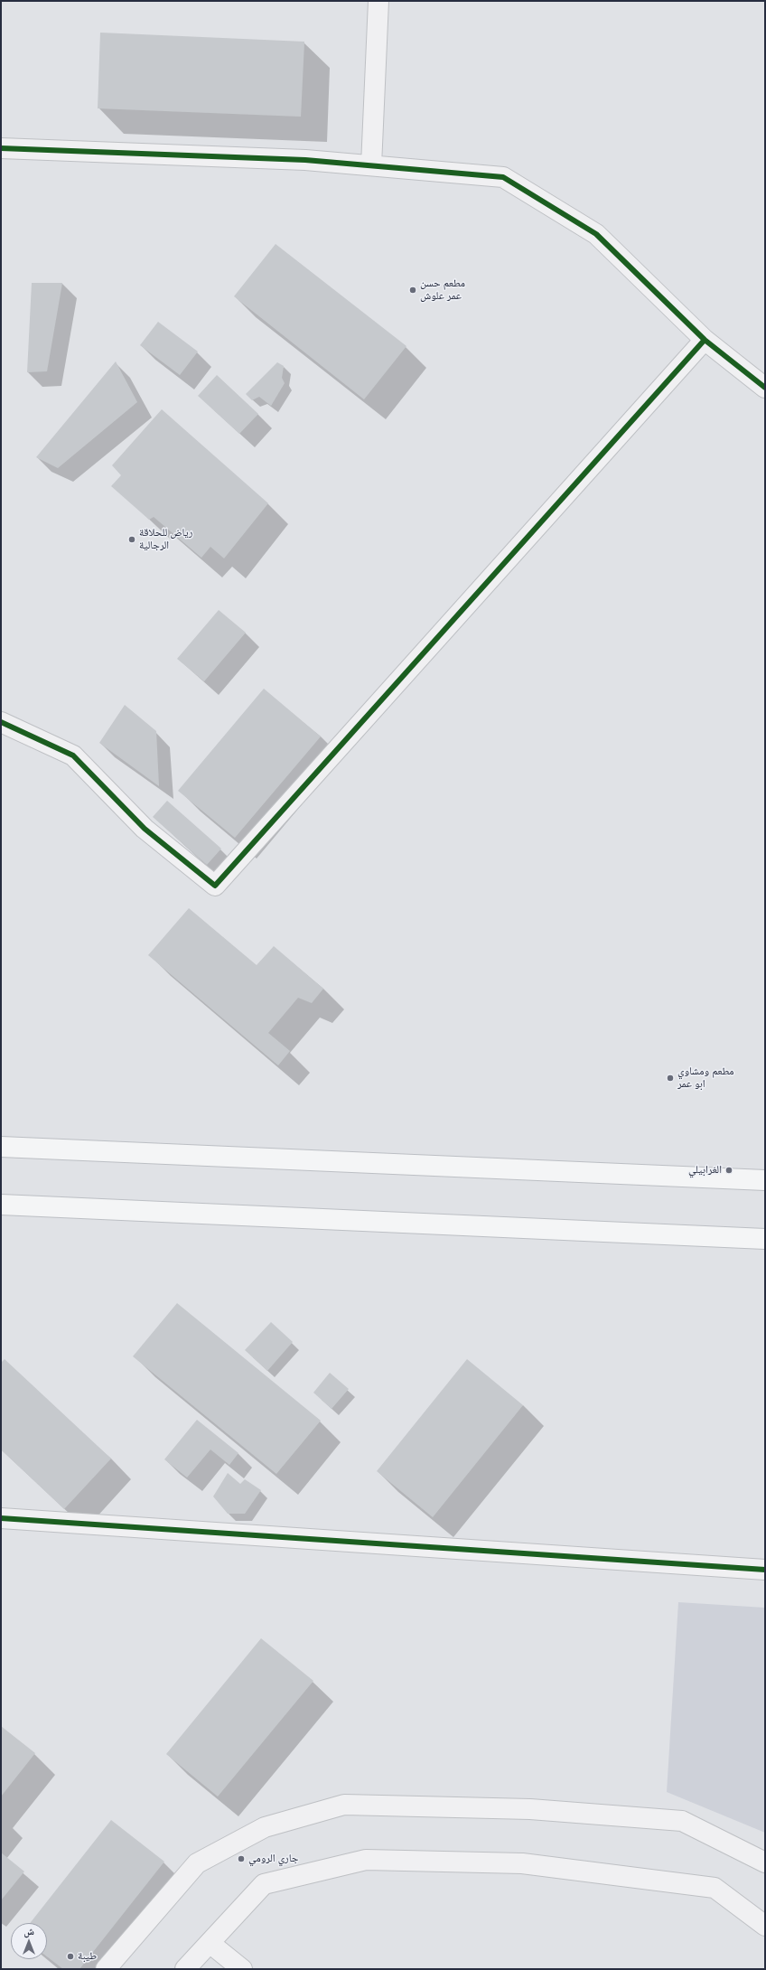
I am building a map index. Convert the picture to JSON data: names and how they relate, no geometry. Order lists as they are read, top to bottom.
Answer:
{
  "places": [
    "مطعم حسن عمر علوش",
    "رياض للحلاقة الرجالية",
    "مطعم ومشاوي ابو عمر",
    "الغرابيلي",
    "جاري الرومي",
    "طيبة"
  ],
  "north": "top"
}
